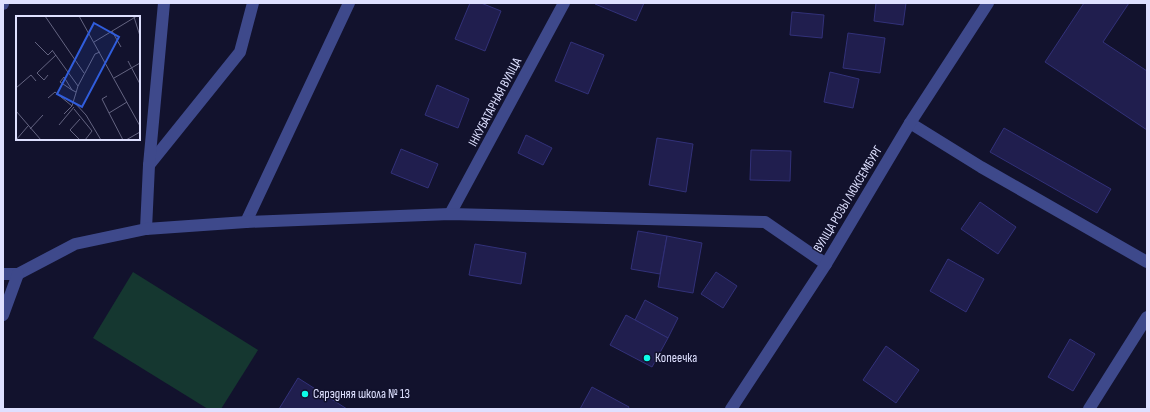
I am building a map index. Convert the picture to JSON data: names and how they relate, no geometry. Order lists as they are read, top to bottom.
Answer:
{
  "streets": {
    "street": ["ІНКУБАТАРНАЯ ВУЛІЦА", "ВУЛІЦА РОЗЫ ЛЮКСЕМБУРГ"]
  },
  "places": ["Копеечка", "Сярэдняя школа № 13"]
}
